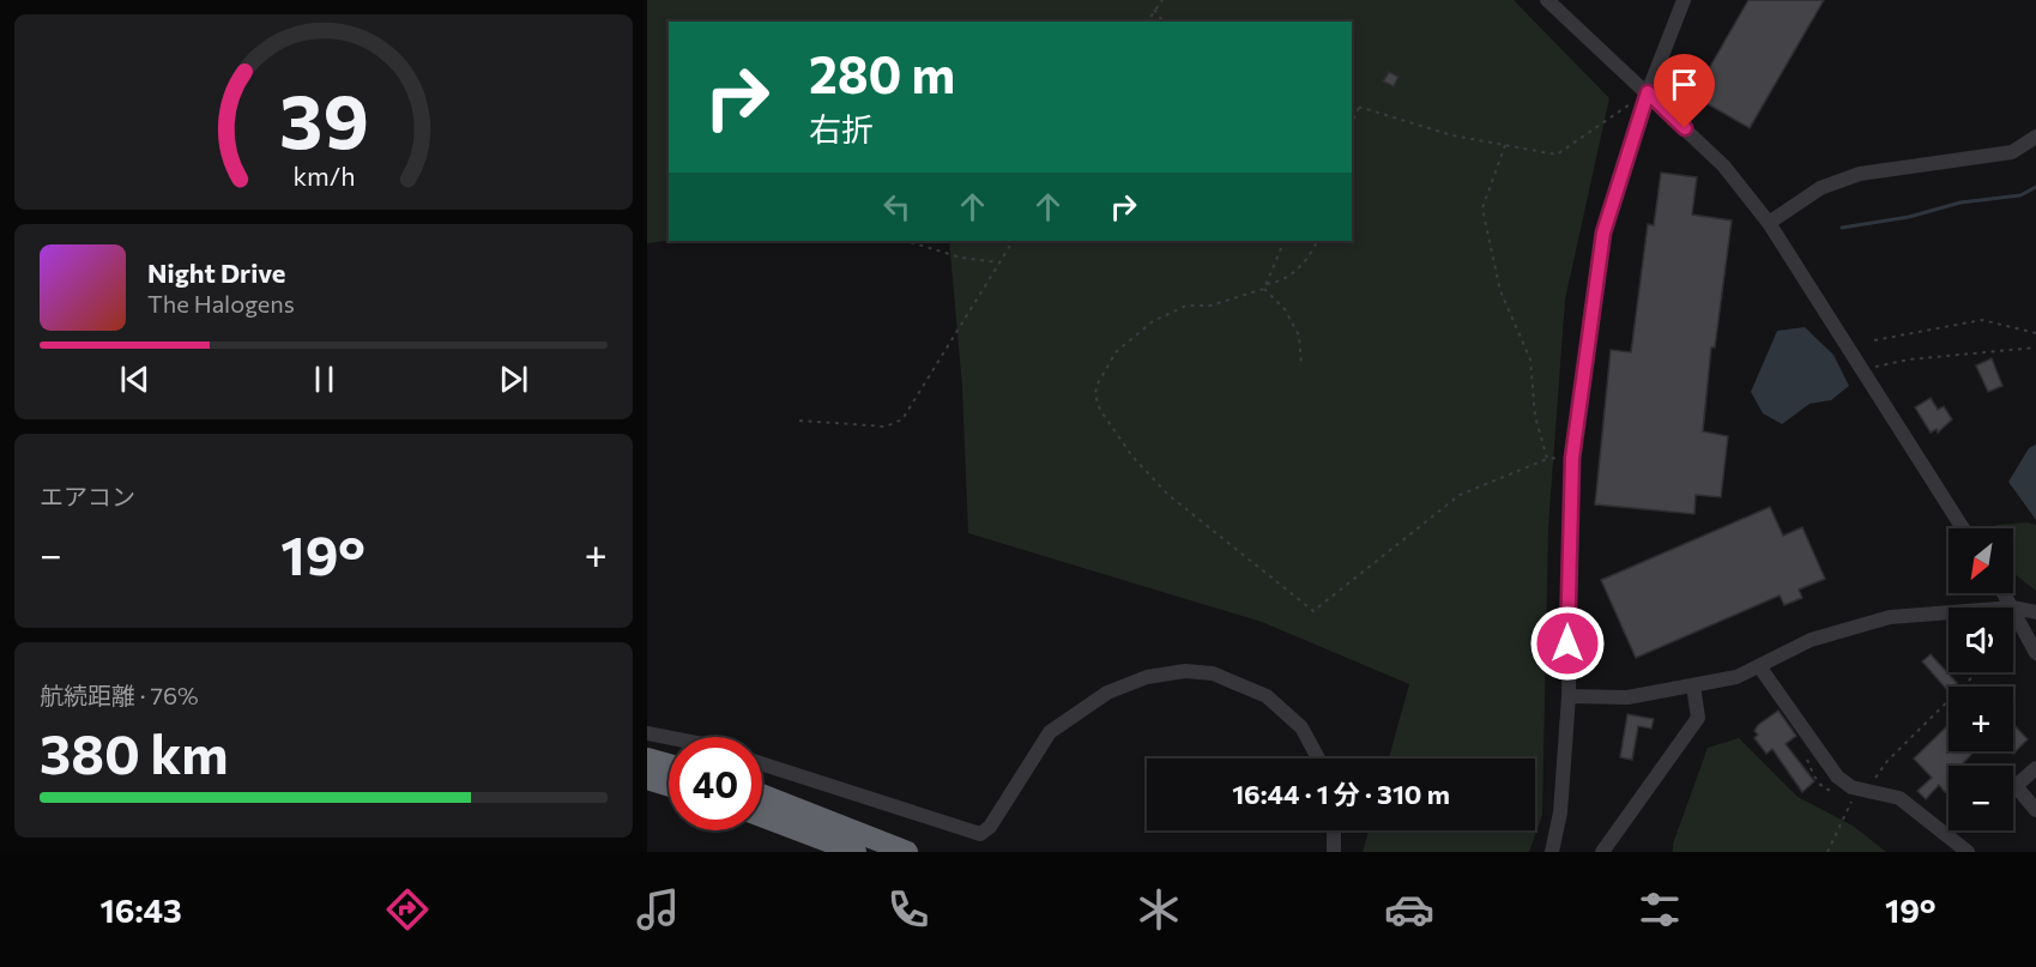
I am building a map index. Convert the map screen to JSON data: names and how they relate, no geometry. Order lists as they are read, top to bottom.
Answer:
{
  "north": "bottom left",
  "page": {
    "turn": ["280 m", "右折"],
    "song": ["Night Drive", "The Halogens"],
    "tile": [
      "エアコン",
      ["航続距離 · 76%", "380 km"]
    ],
    "heat": ["−", "19°", "+"],
    "map_buttons": ["+", "−"],
    "limit": "40",
    "trip": "16:44 · 1 分 · 310 m",
    "tabs": ["16:43", "19°"],
    "gauge": ["39", "km/h"]
  }
}
